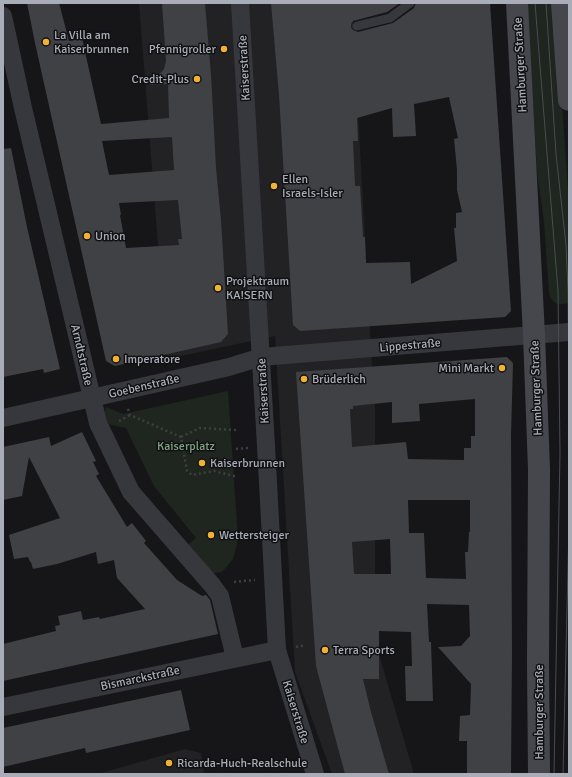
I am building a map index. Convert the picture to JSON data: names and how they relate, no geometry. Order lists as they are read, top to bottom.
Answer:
{
  "streets": {
    "main road": ["Hamburger Straße"],
    "street": [
      "Kaiserstraße",
      "Lippestraße",
      "Arndtstraße",
      "Goebenstraße",
      "Bismarckstraße"
    ]
  },
  "crossings": [
    ["Hamburger Straße", "Lippestraße"],
    ["Kaiserstraße", "Lippestraße"],
    ["Kaiserstraße", "Goebenstraße"],
    ["Kaiserstraße", "Bismarckstraße"],
    ["Lippestraße", "Goebenstraße"],
    ["Arndtstraße", "Goebenstraße"],
    ["Arndtstraße", "Bismarckstraße"]
  ],
  "parks": ["Kaiserplatz"],
  "places": [
    "La Villa am Kaiserbrunnen",
    "Pfennigroller",
    "Credit-Plus",
    "Ellen Israels-Isler",
    "Union",
    "Projektraum KA!SERN",
    "Imperatore",
    "Mini Markt",
    "Brüderlich",
    "Kaiserbrunnen",
    "Wettersteiger",
    "Terra Sports",
    "Ricarda-Huch-Realschule"
  ]
}
